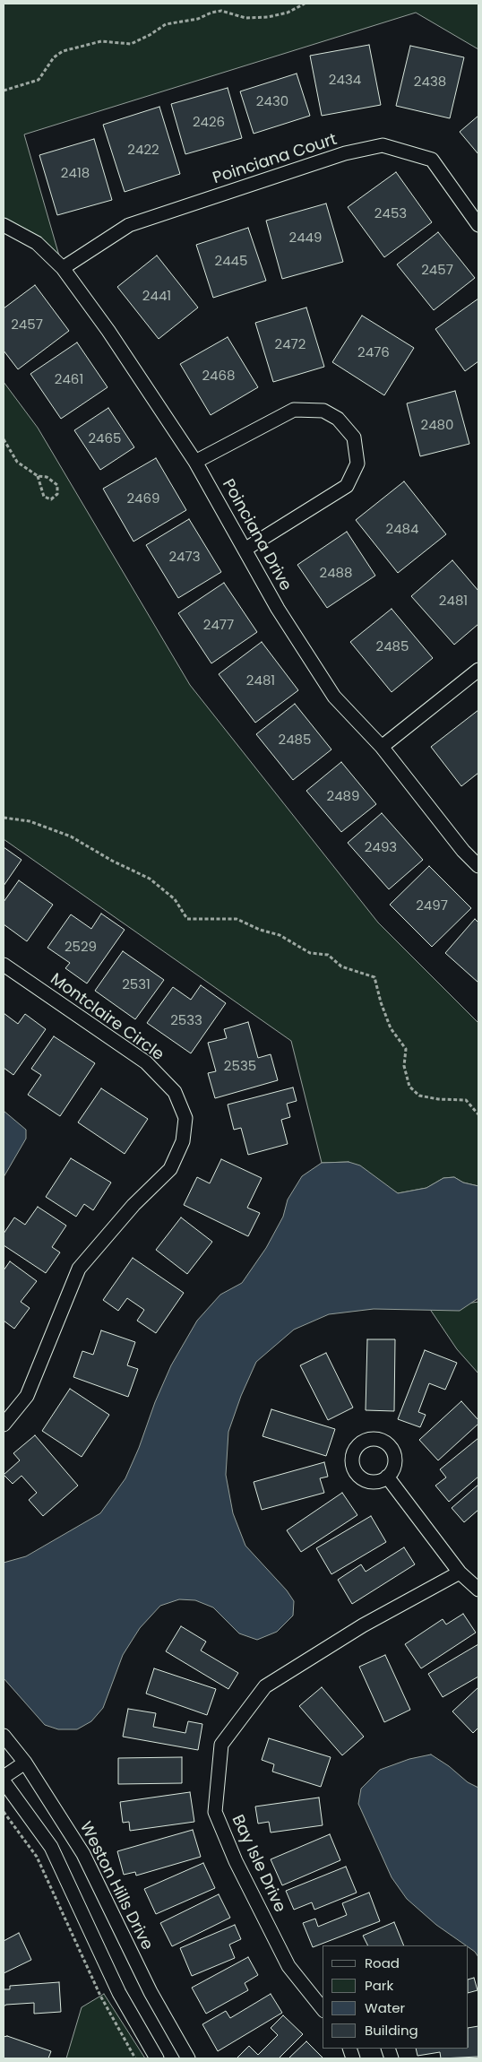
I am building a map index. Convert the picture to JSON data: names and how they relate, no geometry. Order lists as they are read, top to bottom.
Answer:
{
  "streets": {
    "street": [
      "Poinciana Court",
      "Poinciana Drive",
      "Montclaire Circle",
      "Bay Isle Drive",
      "Weston Hills Drive"
    ]
  },
  "crossings": [
    ["Poinciana Court", "Poinciana Drive"]
  ],
  "house_numbers": [
    "2434",
    "2438",
    "2430",
    "2426",
    "2422",
    "2418",
    "2453",
    "2449",
    "2445",
    "2457",
    "2441",
    "2457",
    "2472",
    "2476",
    "2468",
    "2461",
    "2480",
    "2465",
    "2469",
    "2484",
    "2473",
    "2488",
    "2481",
    "2477",
    "2485",
    "2481",
    "2485",
    "2489",
    "2493",
    "2497",
    "2529",
    "2531",
    "2533",
    "2535"
  ],
  "legend": [
    "Road",
    "Park",
    "Water",
    "Building"
  ]
}
